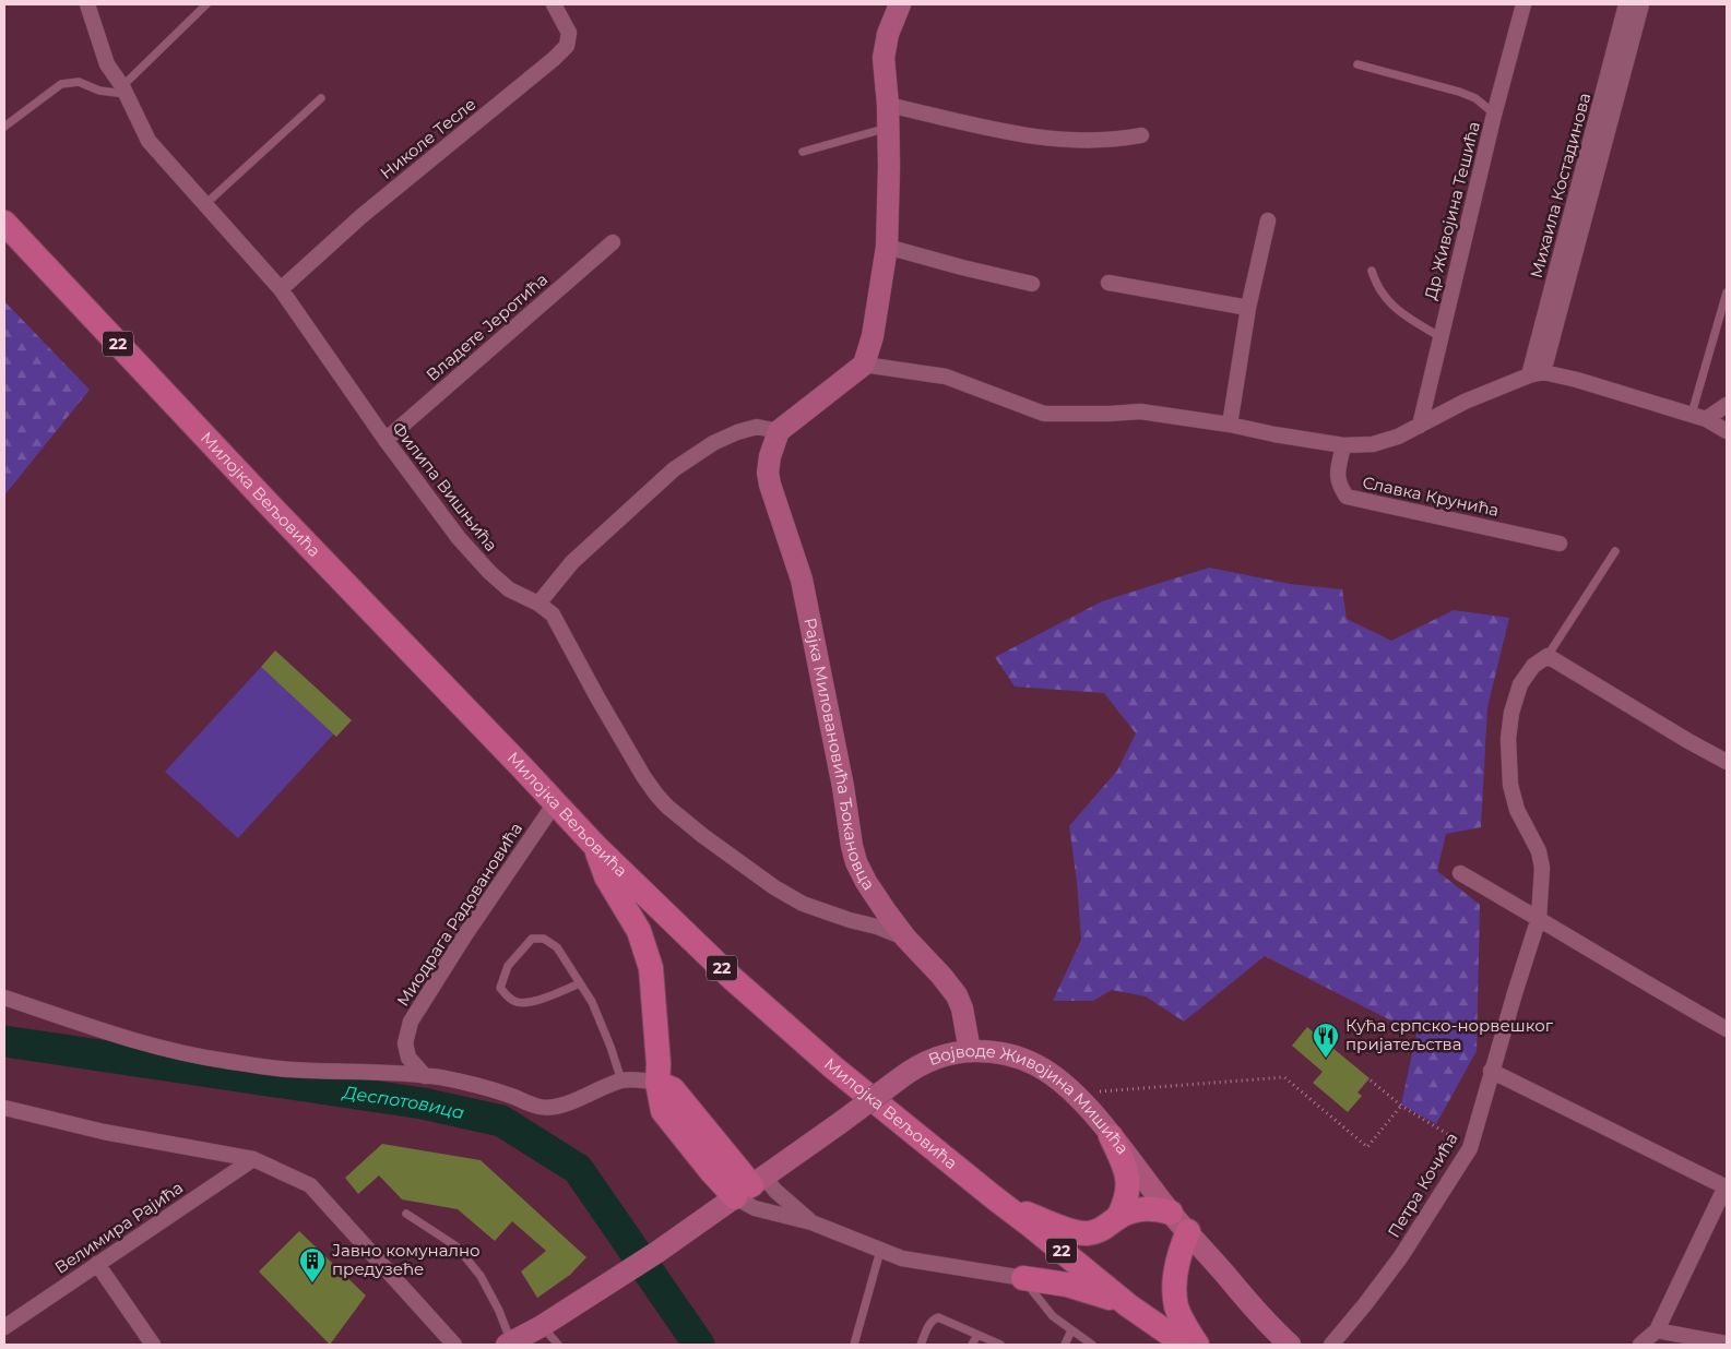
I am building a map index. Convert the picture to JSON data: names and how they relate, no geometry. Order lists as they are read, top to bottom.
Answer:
{
  "streets": {
    "main road": ["22", "Милојка Вељовића"],
    "street": [
      "Николе Тесле",
      "Михаила Костадинова",
      "Др Живојина Тешића",
      "Владете Јеротића",
      "Филипа Вишњића",
      "Славка Крунића",
      "Рајка Миловановића Ђокановца",
      "Миодрага Радовановића",
      "Војводе Живојина Мишића",
      "Петра Кочића",
      "Велимира Рајића"
    ]
  },
  "crossings": [
    ["Николе Тесле", "Филипа Вишњића"],
    ["Владете Јеротића", "Филипа Вишњића"],
    ["Филипа Вишњића", "Рајка Миловановића Ђокановца"],
    ["Милојка Вељовића", "Миодрага Радовановића"],
    ["Рајка Миловановића Ђокановца", "Војводе Живојина Мишића"]
  ],
  "water": ["Деспотовица"],
  "places": {
    "restaurant": ["Кућа српско-норвешког пријатељства"],
    "building": ["Јавно комунално предузеће"]
  }
}
